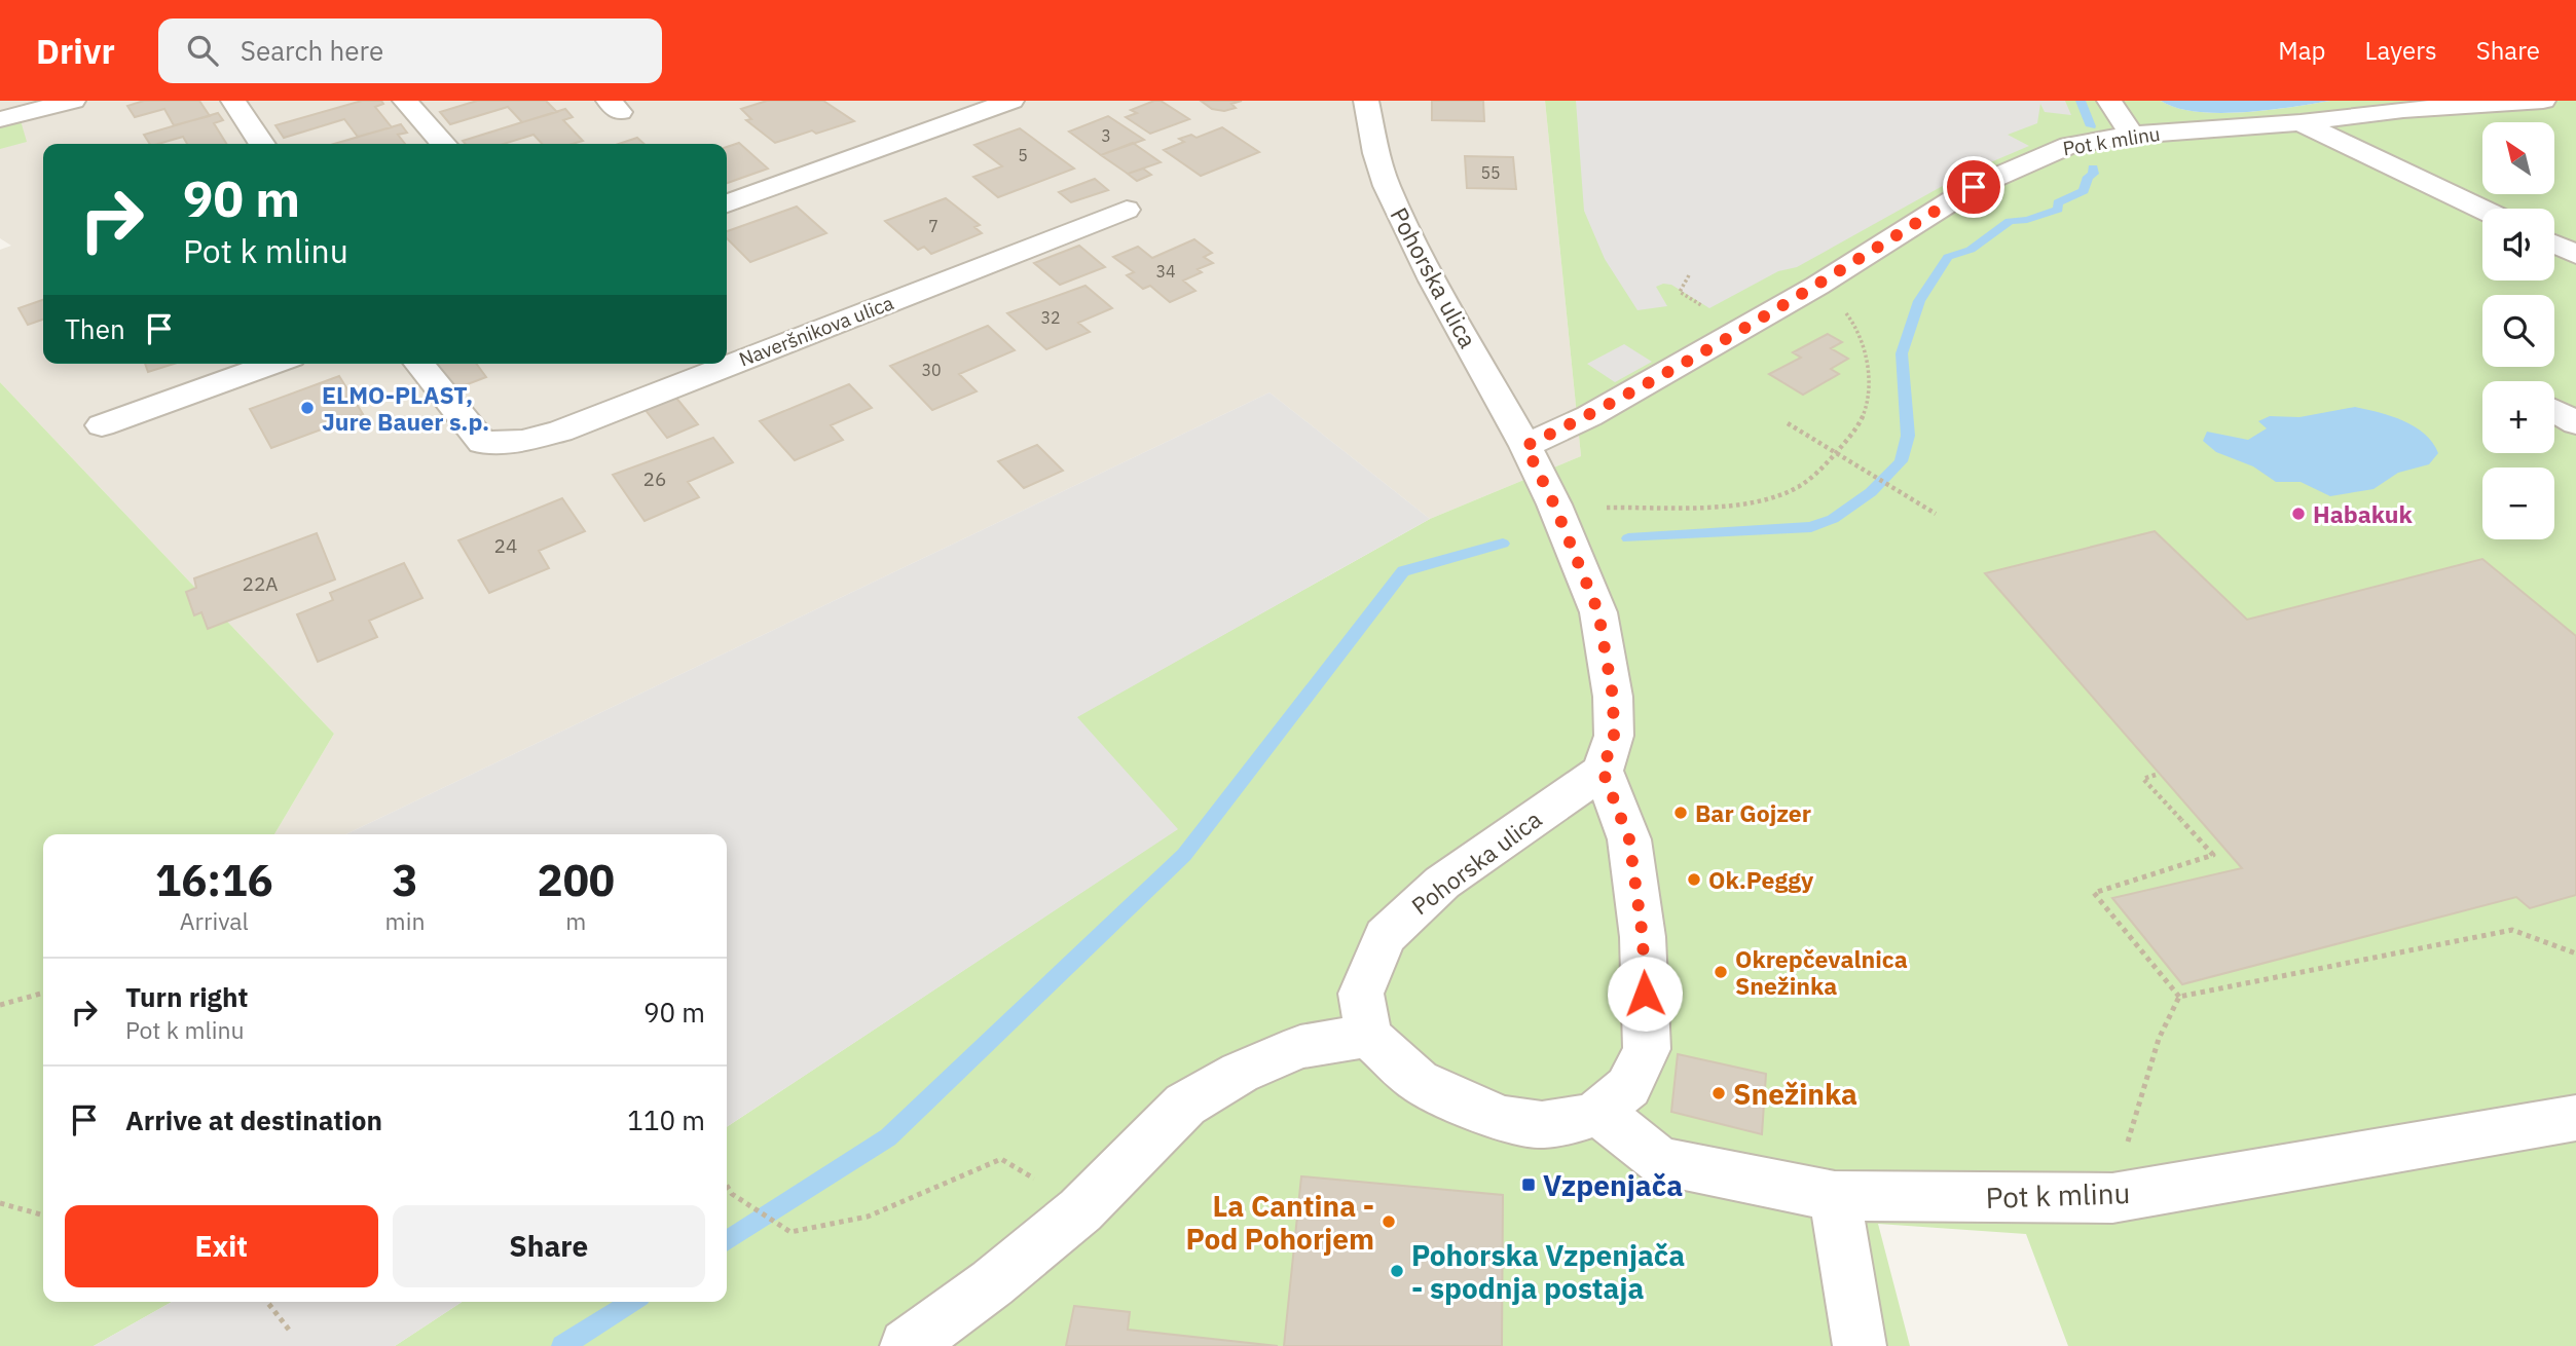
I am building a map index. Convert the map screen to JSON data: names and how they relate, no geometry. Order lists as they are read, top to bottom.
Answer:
{
  "streets": {
    "street": ["Pot k mlinu", "Pohorska ulica", "Naveršnikova ulica"]
  },
  "crossings": [
    ["Pot k mlinu", "Pohorska ulica"]
  ],
  "places": {
    "other": [
      "ELMO-PLAST, Jure Bauer s.p.",
      "Habakuk",
      "Bar Gojzer",
      "Ok.Peggy",
      "Okrepčevalnica Snežinka",
      "Snežinka",
      "La Cantina - Pod Pohorjem",
      "Pohorska Vzpenjača - spodnja postaja"
    ],
    "transit": ["Vzpenjača"]
  },
  "house_numbers": [
    "3",
    "5",
    "55",
    "7",
    "34",
    "32",
    "30",
    "26",
    "24",
    "22A"
  ],
  "north": "top left",
  "page": {
    "header": "Drivr",
    "search": "Search here",
    "nav": ["Map", "Layers", "Share"],
    "map_buttons": ["+", "−"],
    "turn": ["90 m", "Pot k mlinu"],
    "then": "Then",
    "eta": [
      "16:16",
      "Arrival",
      "3",
      "min",
      "200",
      "m"
    ],
    "list": [
      {
        "name": "Turn right",
        "note": "Pot k mlinu",
        "value": "90 m"
      },
      {
        "name": "Arrive at destination",
        "value": "110 m"
      }
    ],
    "buttons": ["Exit", "Share"]
  }
}
